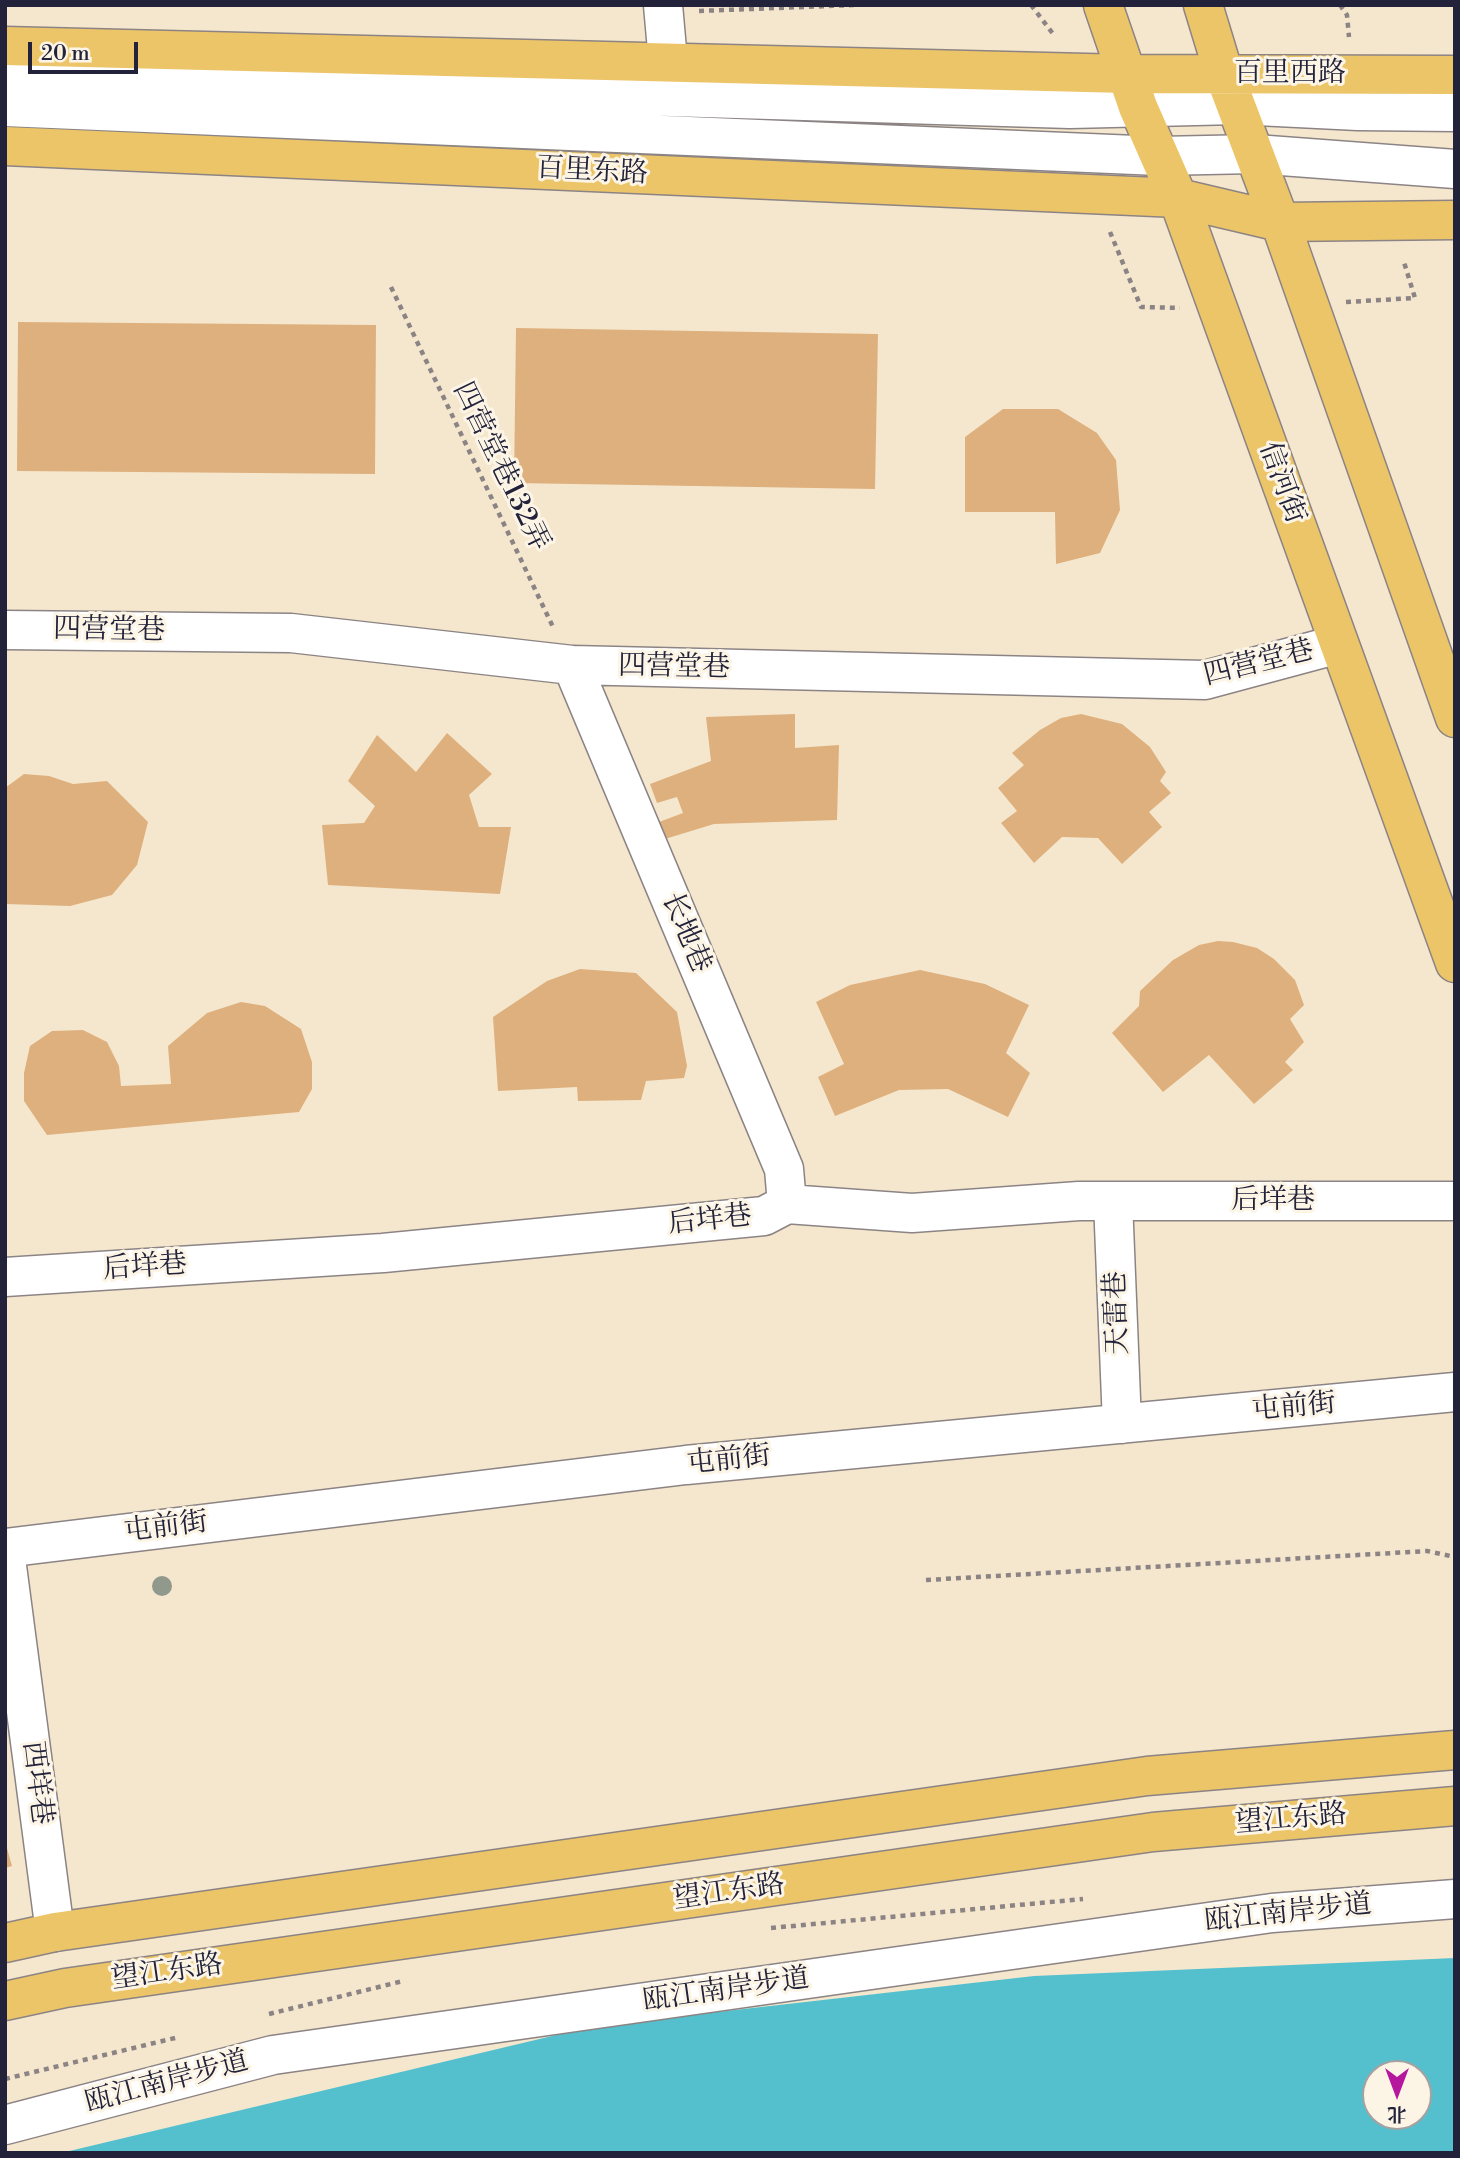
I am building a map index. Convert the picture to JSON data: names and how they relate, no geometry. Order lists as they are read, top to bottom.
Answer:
{
  "streets": {
    "main road": [
      "百里西路",
      "百里东路",
      "信河街",
      "望江东路"
    ],
    "street": [
      "四营堂巷",
      "长地巷",
      "后垟巷",
      "天雷巷",
      "屯前街",
      "西垟巷",
      "瓯江南岸步道"
    ],
    "path": ["四营堂巷132弄"]
  },
  "crossings": [
    ["百里西路", "信河街"],
    ["百里东路", "信河街"],
    ["四营堂巷132弄", "四营堂巷"],
    ["四营堂巷132弄", "长地巷"],
    ["信河街", "四营堂巷"],
    ["四营堂巷", "长地巷"],
    ["长地巷", "后垟巷"],
    ["后垟巷", "天雷巷"],
    ["天雷巷", "屯前街"],
    ["屯前街", "西垟巷"],
    ["西垟巷", "望江东路"]
  ],
  "scale_bar": "20 m",
  "north": "bottom"
}
